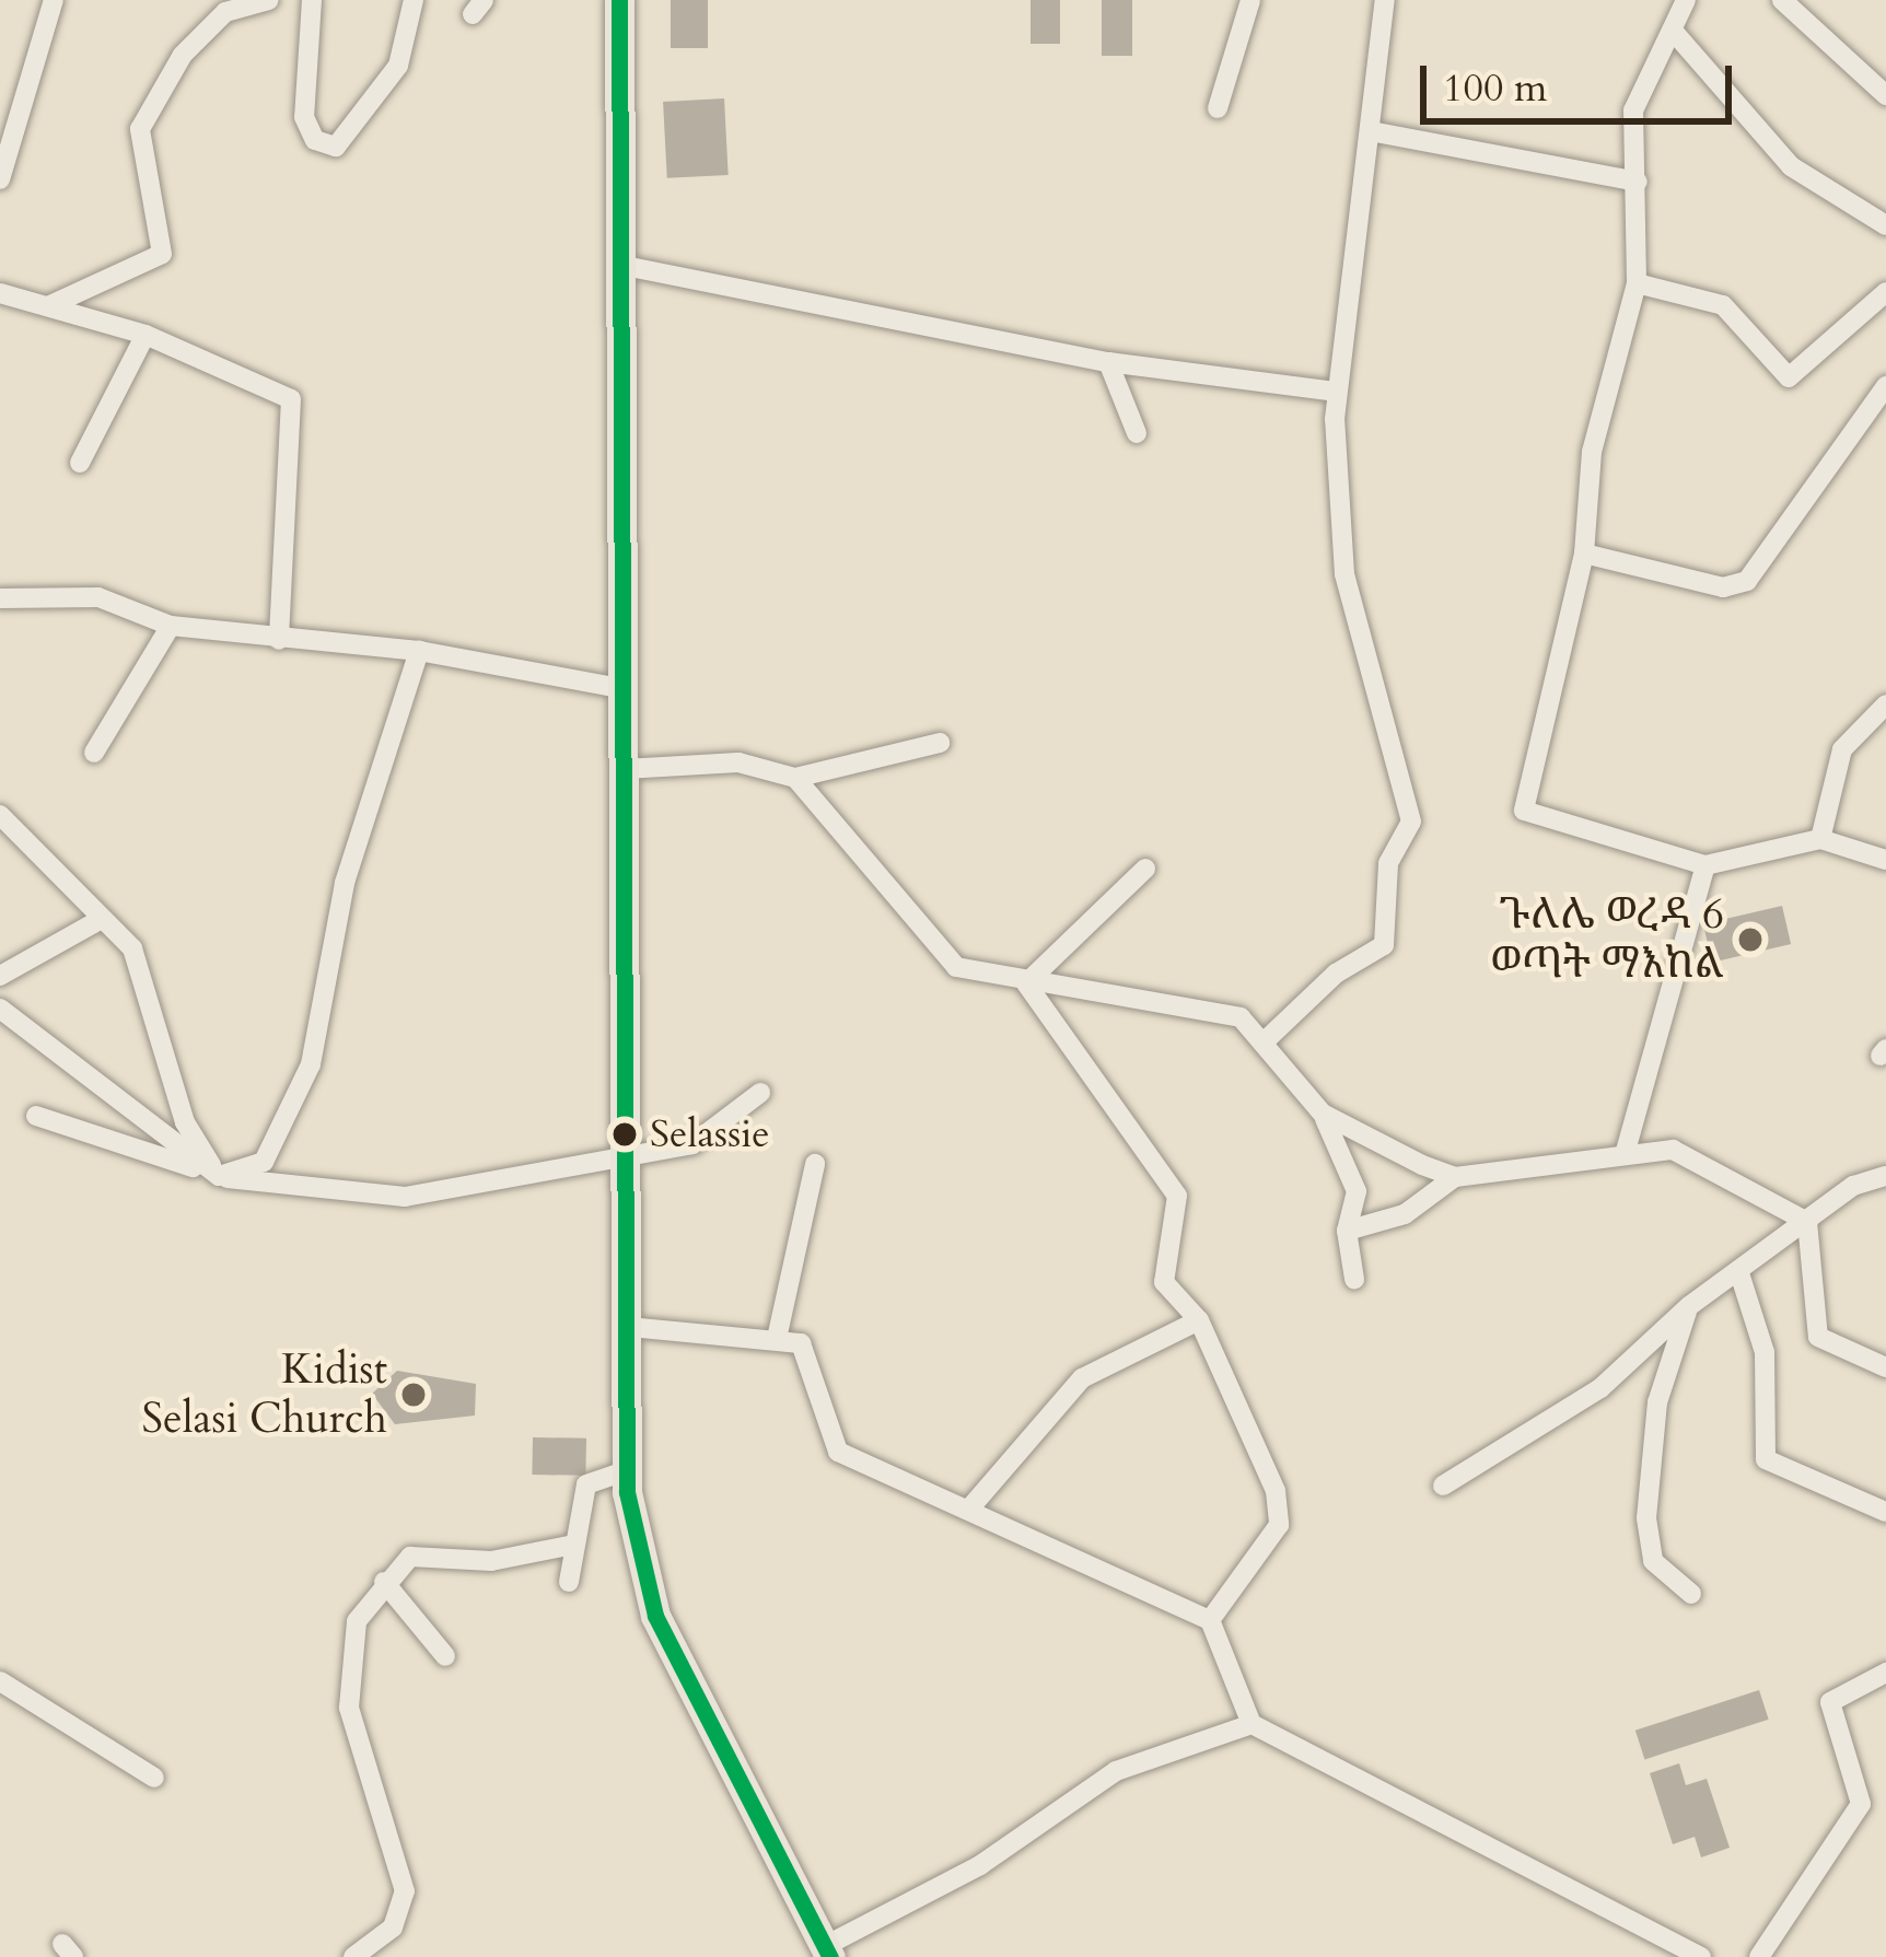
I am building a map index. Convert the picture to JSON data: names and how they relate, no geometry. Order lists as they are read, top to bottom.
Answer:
{
  "places": ["ጉለሌ ወረዳ 6 ወጣት ማእከል", "Selassie", "Kidist Selasi Church"],
  "scale_bar": "100 m"
}
